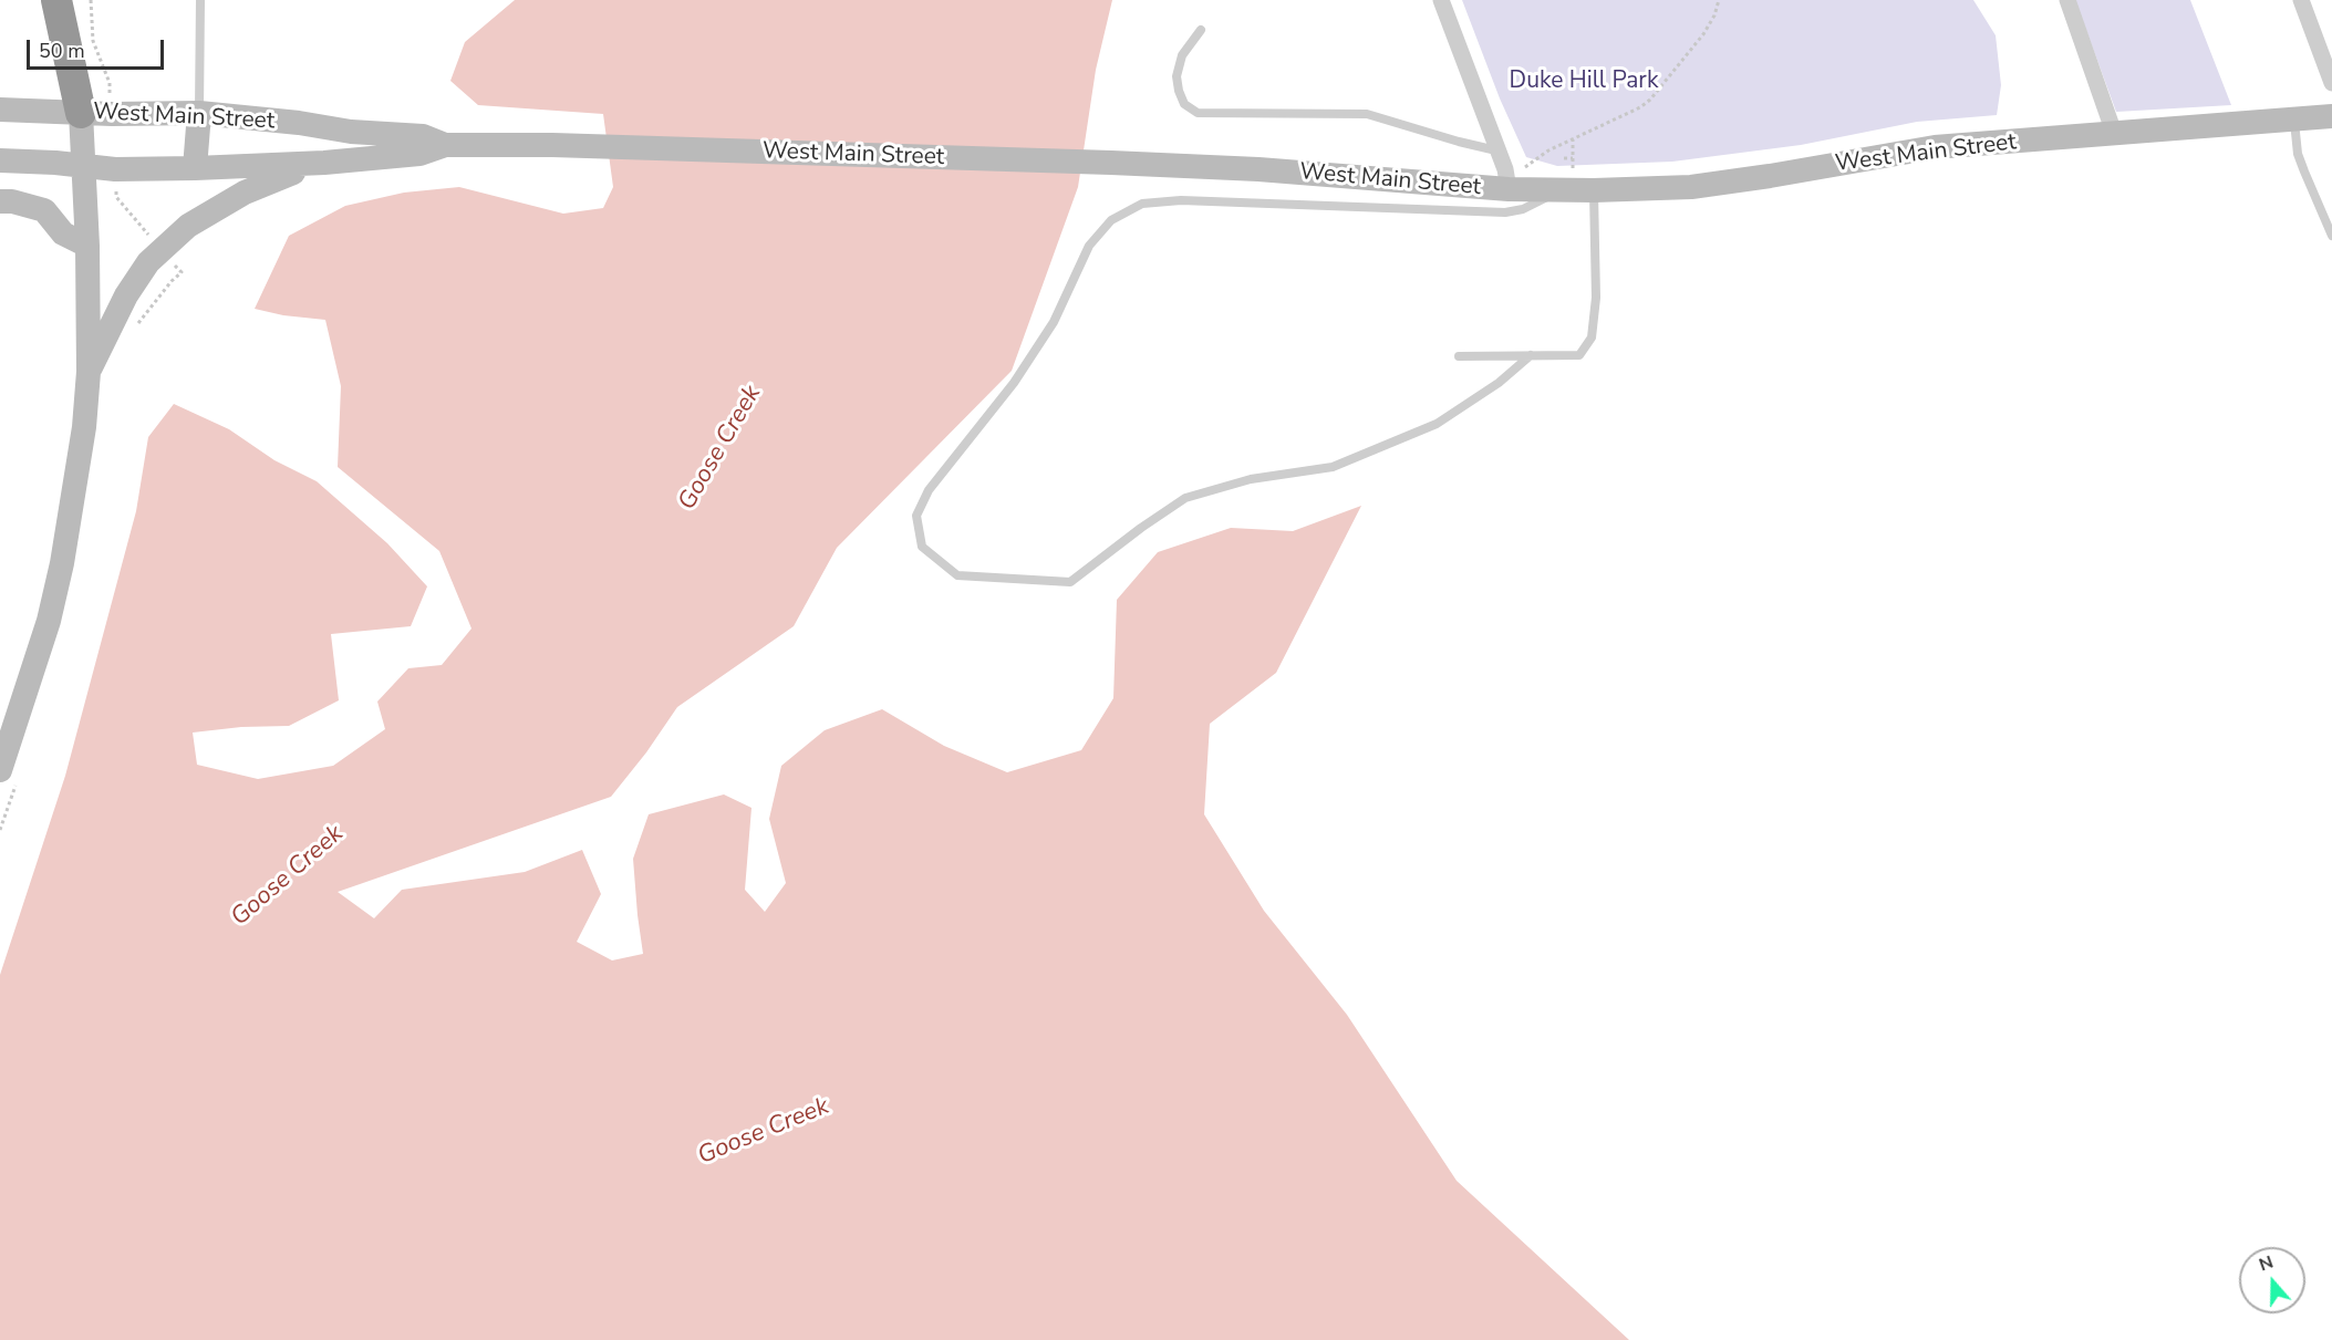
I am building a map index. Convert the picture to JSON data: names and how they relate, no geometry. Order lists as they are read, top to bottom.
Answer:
{
  "streets": {
    "main road": ["West Main Street"]
  },
  "water": ["Goose Creek"],
  "parks": ["Duke Hill Park"],
  "scale_bar": "50 m",
  "north": "top"
}
